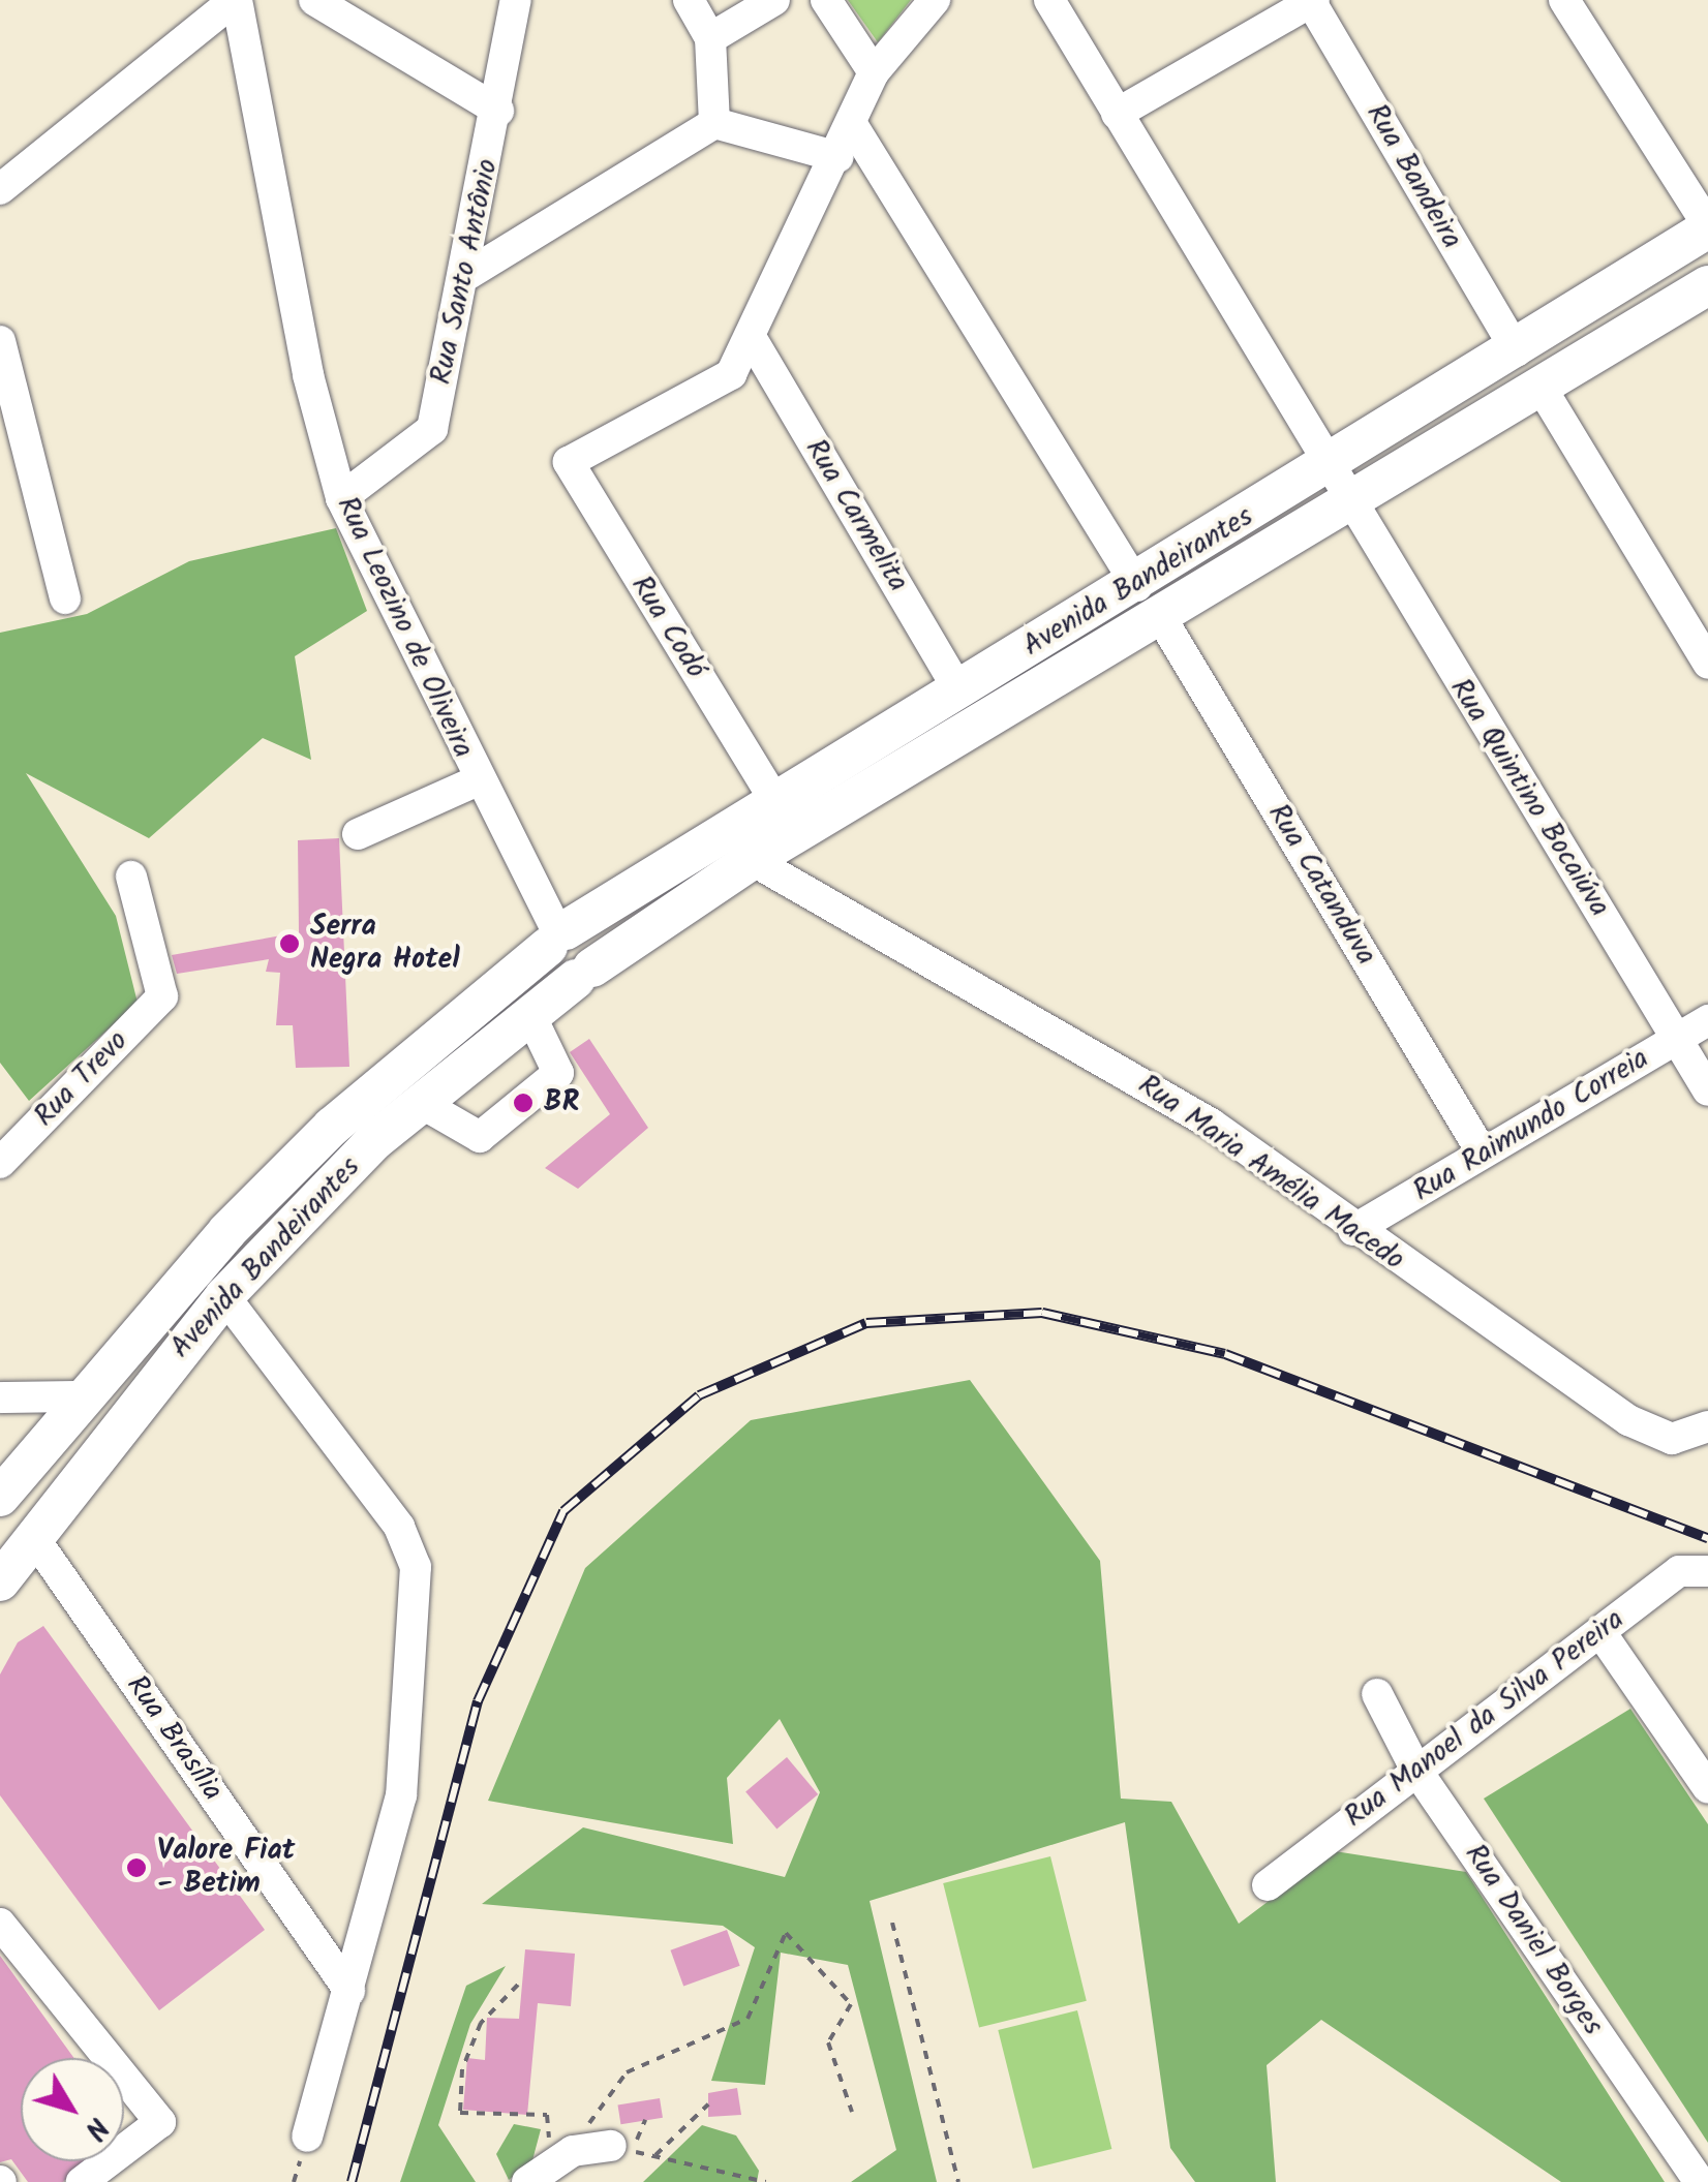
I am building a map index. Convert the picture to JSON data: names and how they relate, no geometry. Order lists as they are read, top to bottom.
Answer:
{
  "streets": {
    "main road": ["Avenida Bandeirantes"],
    "street": [
      "Rua Bandeira",
      "Rua Santo Antônio",
      "Rua Carmelita",
      "Rua Leozino de Oliveira",
      "Rua Codó",
      "Rua Quintino Bocaiúva",
      "Rua Catanduva",
      "Rua Trevo",
      "Rua Raimundo Correia",
      "Rua Maria Amélia Macedo",
      "Rua Manoel da Silva Pereira",
      "Rua Brasília",
      "Rua Daniel Borges"
    ]
  },
  "crossings": [
    ["Rua Bandeira", "Avenida Bandeirantes"],
    ["Rua Santo Antônio", "Rua Leozino de Oliveira"],
    ["Rua Carmelita", "Avenida Bandeirantes"],
    ["Rua Carmelita", "Rua Codó"],
    ["Avenida Bandeirantes", "Rua Leozino de Oliveira"],
    ["Avenida Bandeirantes", "Rua Codó"],
    ["Avenida Bandeirantes", "Rua Quintino Bocaiúva"],
    ["Avenida Bandeirantes", "Rua Catanduva"],
    ["Avenida Bandeirantes", "Rua Maria Amélia Macedo"],
    ["Avenida Bandeirantes", "Rua Brasília"],
    ["Rua Quintino Bocaiúva", "Rua Raimundo Correia"],
    ["Rua Catanduva", "Rua Raimundo Correia"],
    ["Rua Raimundo Correia", "Rua Maria Amélia Macedo"],
    ["Rua Manoel da Silva Pereira", "Rua Daniel Borges"]
  ],
  "places": ["Serra Negra Hotel", "BR", "Valore Fiat - Betim"],
  "north": "bottom right"
}
